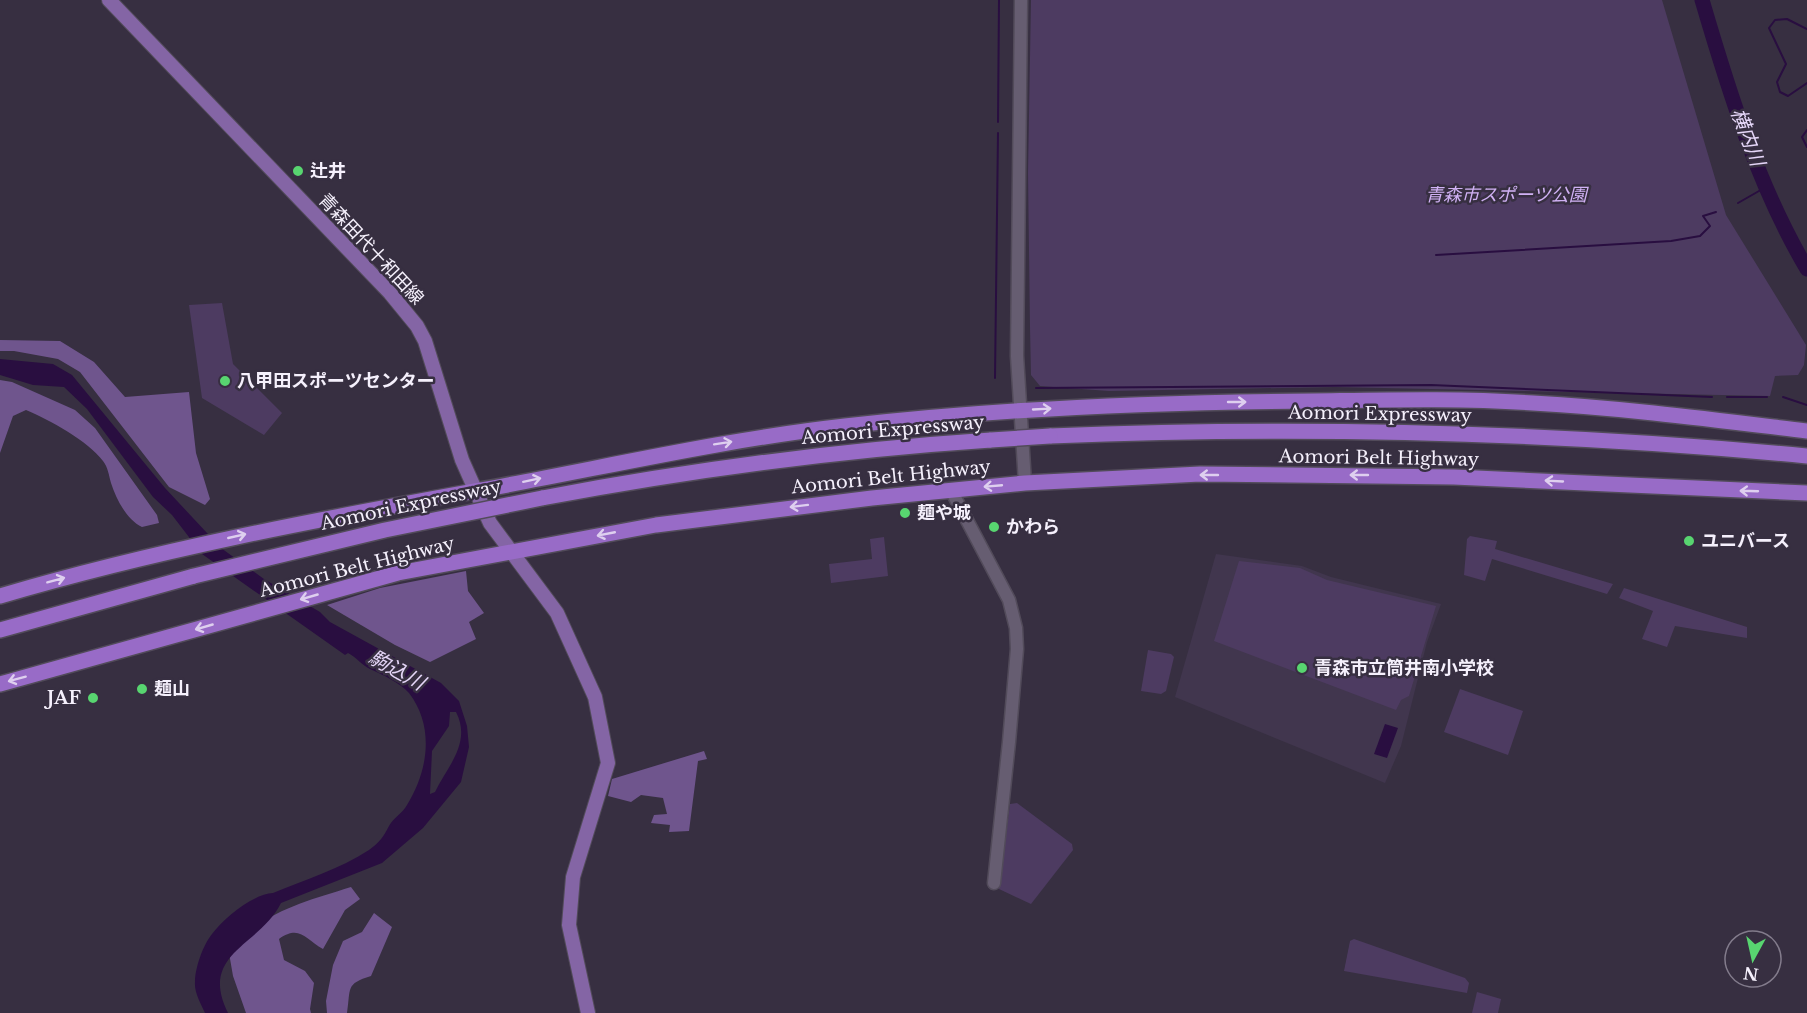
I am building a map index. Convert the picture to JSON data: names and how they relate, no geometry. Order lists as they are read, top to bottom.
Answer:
{
  "streets": {
    "highway": ["Aomori Expressway", "Aomori Belt Highway"],
    "main road": ["青森田代十和田線"]
  },
  "crossings": [
    ["青森田代十和田線", "Aomori Belt Highway"]
  ],
  "water": ["横内川", "駒込川"],
  "parks": ["青森市スポーツ公園"],
  "places": [
    "辻井",
    "八甲田スポーツセンター",
    "麺や城",
    "かわら",
    "ユニバース",
    "青森市立筒井南小学校",
    "麺山",
    "JAF"
  ],
  "north": "bottom"
}
